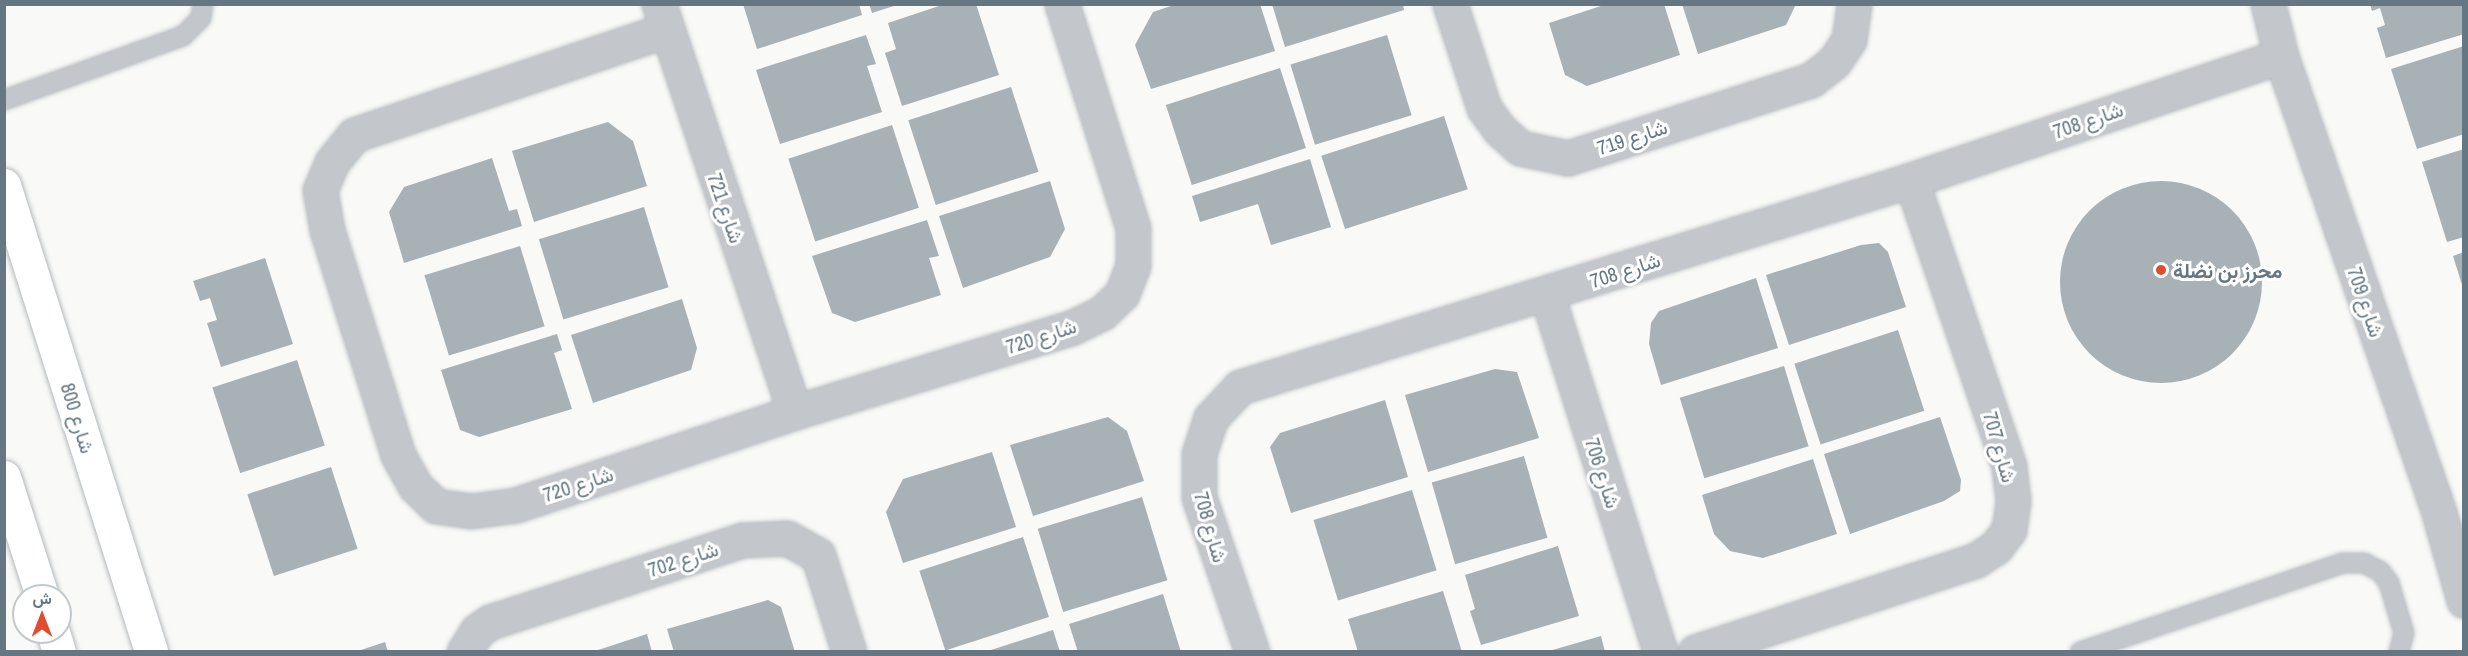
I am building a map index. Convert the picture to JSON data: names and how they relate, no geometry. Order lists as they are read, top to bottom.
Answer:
{
  "streets": {
    "street": [
      "شارع 708",
      "شارع 719",
      "شارع 721",
      "شارع 709",
      "شارع 720",
      "شارع 800",
      "شارع 707",
      "شارع 706",
      "شارع 702"
    ]
  },
  "crossings": [
    ["شارع 708", "شارع 709"],
    ["شارع 708", "شارع 707"],
    ["شارع 708", "شارع 706"],
    ["شارع 721", "شارع 720"]
  ],
  "places": ["محرز بن نضلة"],
  "north": "top"
}
